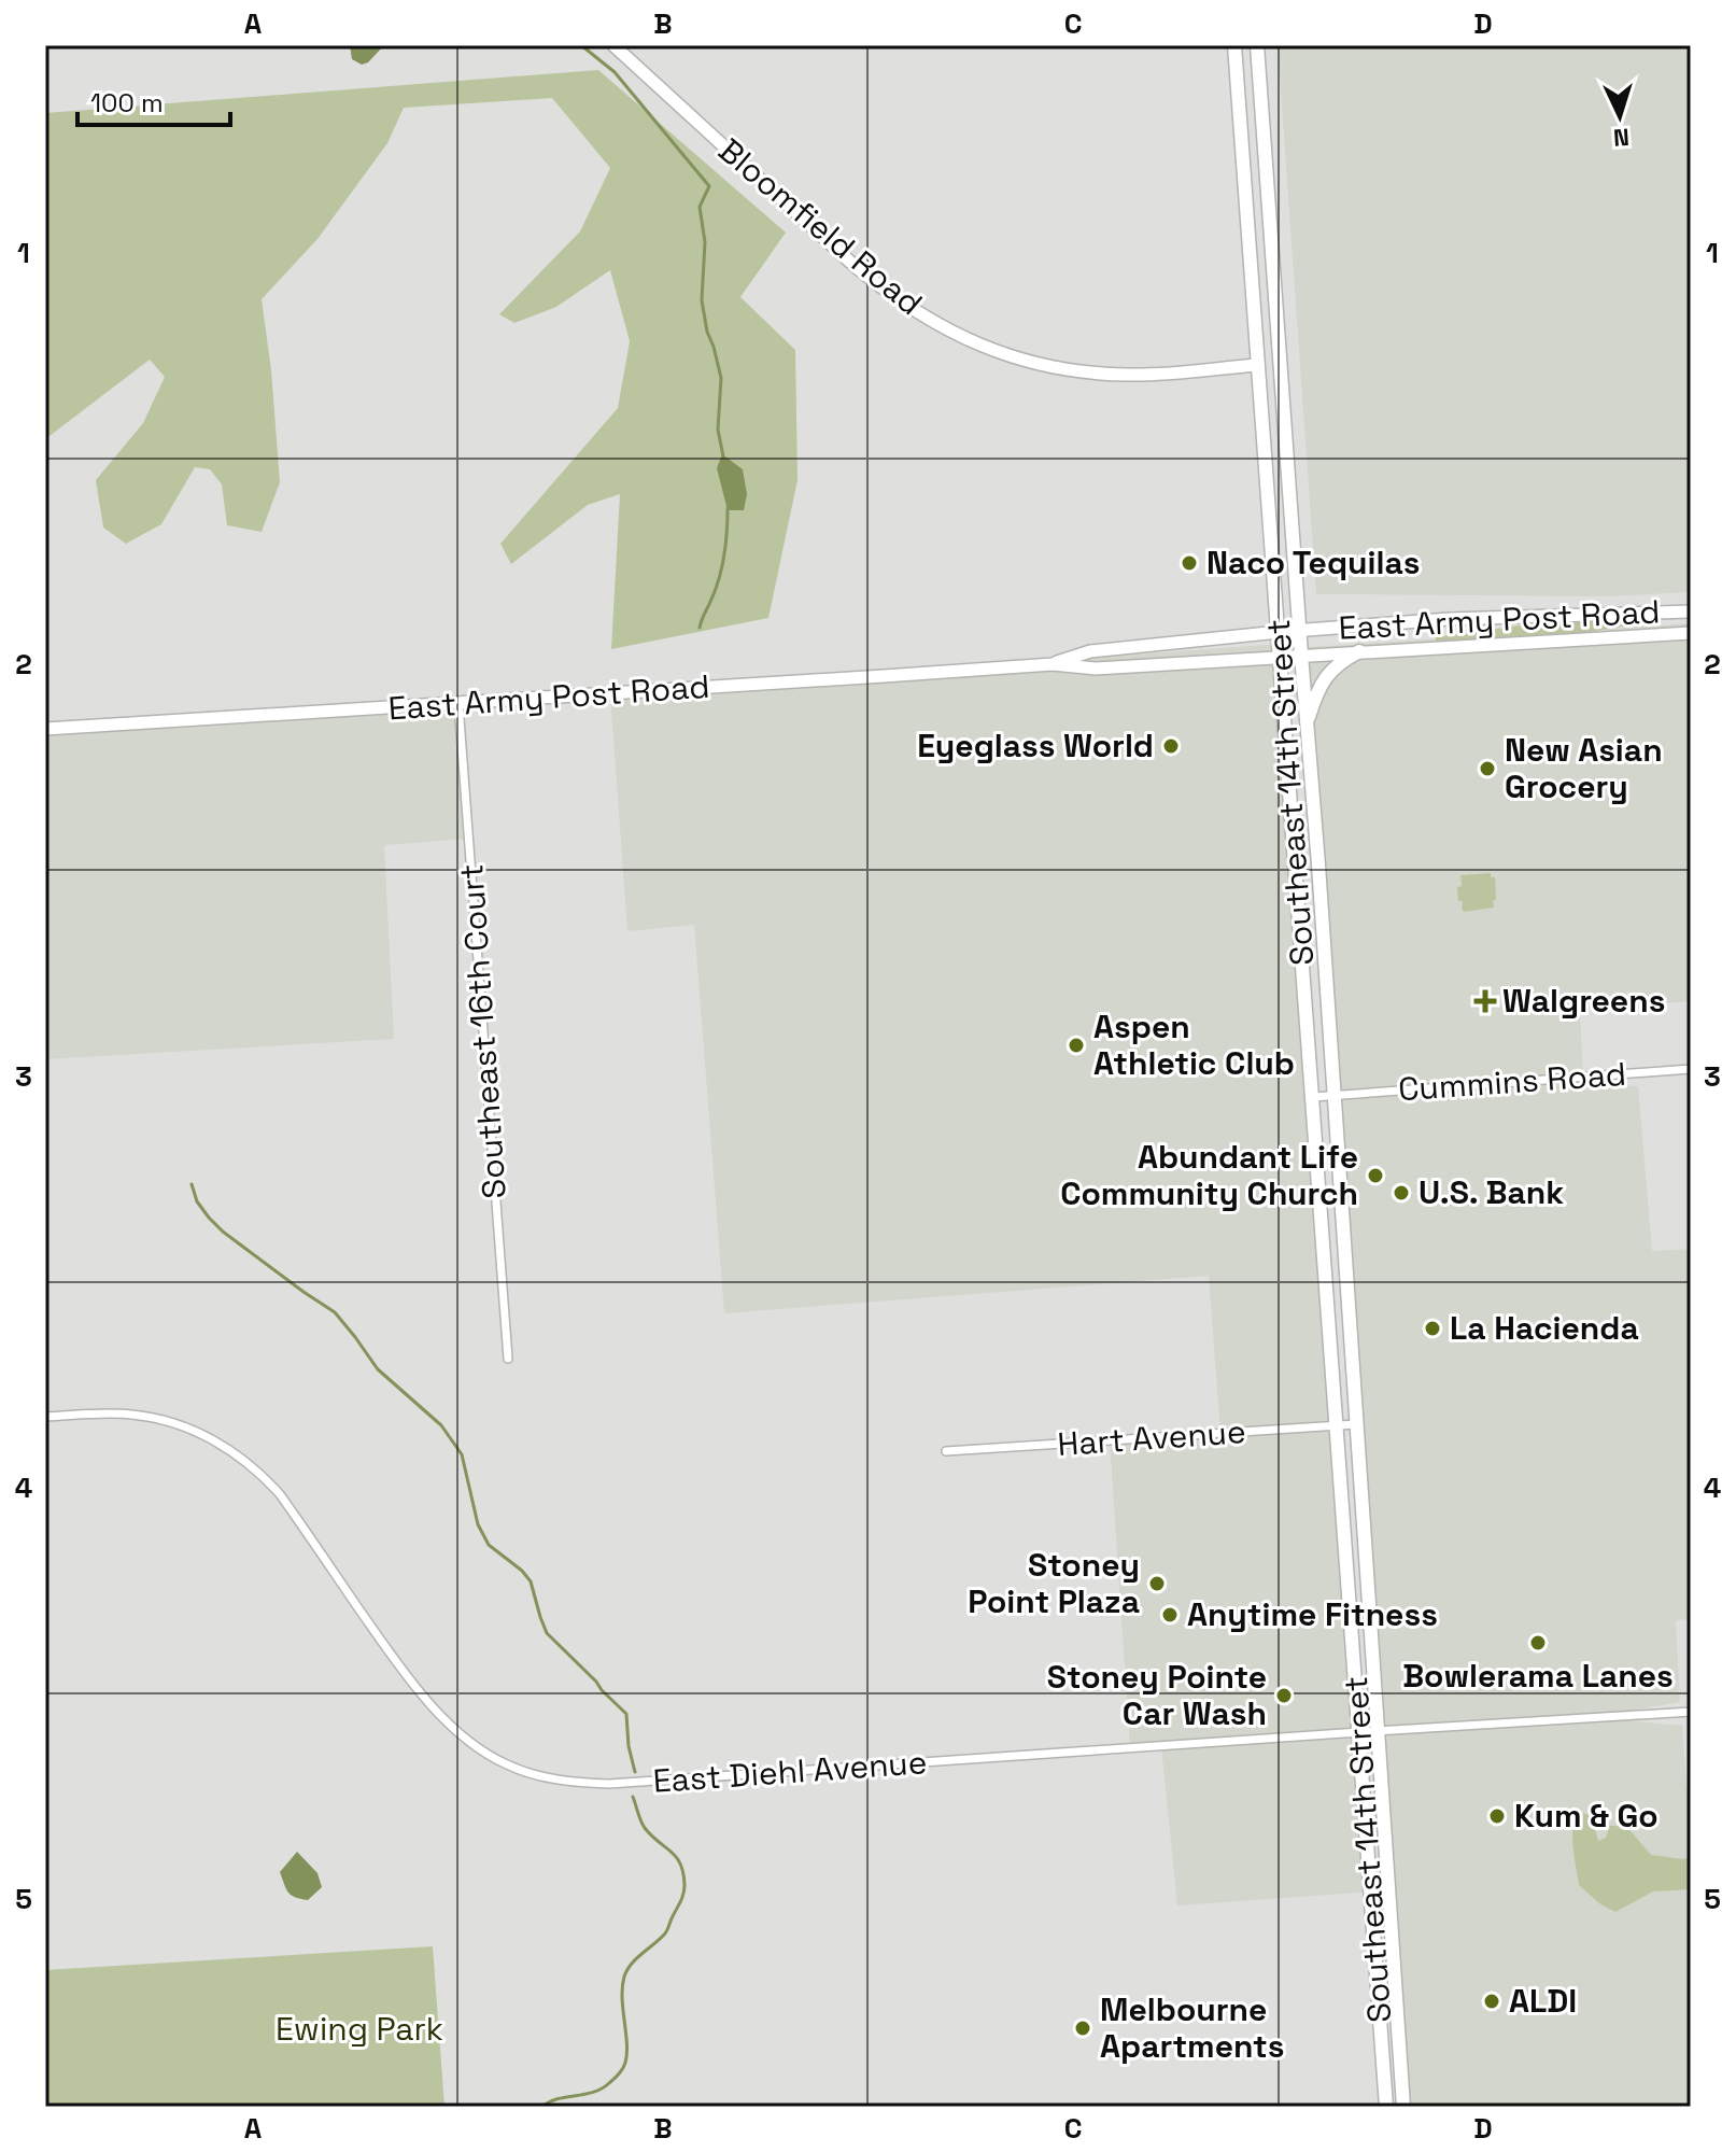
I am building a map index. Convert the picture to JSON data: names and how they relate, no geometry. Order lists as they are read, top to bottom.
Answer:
{
  "streets": {
    "main road": ["Bloomfield Road", "East Army Post Road", "Southeast 14th Street"],
    "street": [
      "Southeast 16th Court",
      "Cummins Road",
      "Hart Avenue",
      "East Diehl Avenue"
    ]
  },
  "crossings": [
    ["Bloomfield Road", "Southeast 14th Street"],
    ["East Army Post Road", "Southeast 14th Street"],
    ["East Army Post Road", "Southeast 16th Court"],
    ["Southeast 14th Street", "Cummins Road"],
    ["Southeast 14th Street", "Hart Avenue"],
    ["Southeast 14th Street", "East Diehl Avenue"]
  ],
  "parks": ["Ewing Park"],
  "places": {
    "other": [
      "Naco Tequilas",
      "Eyeglass World",
      "New Asian Grocery",
      "Aspen Athletic Club",
      "Abundant Life Community Church",
      "U.S. Bank",
      "La Hacienda",
      "Stoney Point Plaza",
      "Anytime Fitness",
      "Bowlerama Lanes",
      "Stoney Pointe Car Wash",
      "Kum & Go",
      "ALDI",
      "Melbourne Apartments"
    ],
    "health": ["Walgreens"]
  },
  "scale_bar": "100 m",
  "north": "bottom",
  "grid": {
    "columns": [
      "A",
      "B",
      "C",
      "D"
    ],
    "rows": [
      "1",
      "2",
      "3",
      "4",
      "5"
    ]
  }
}
